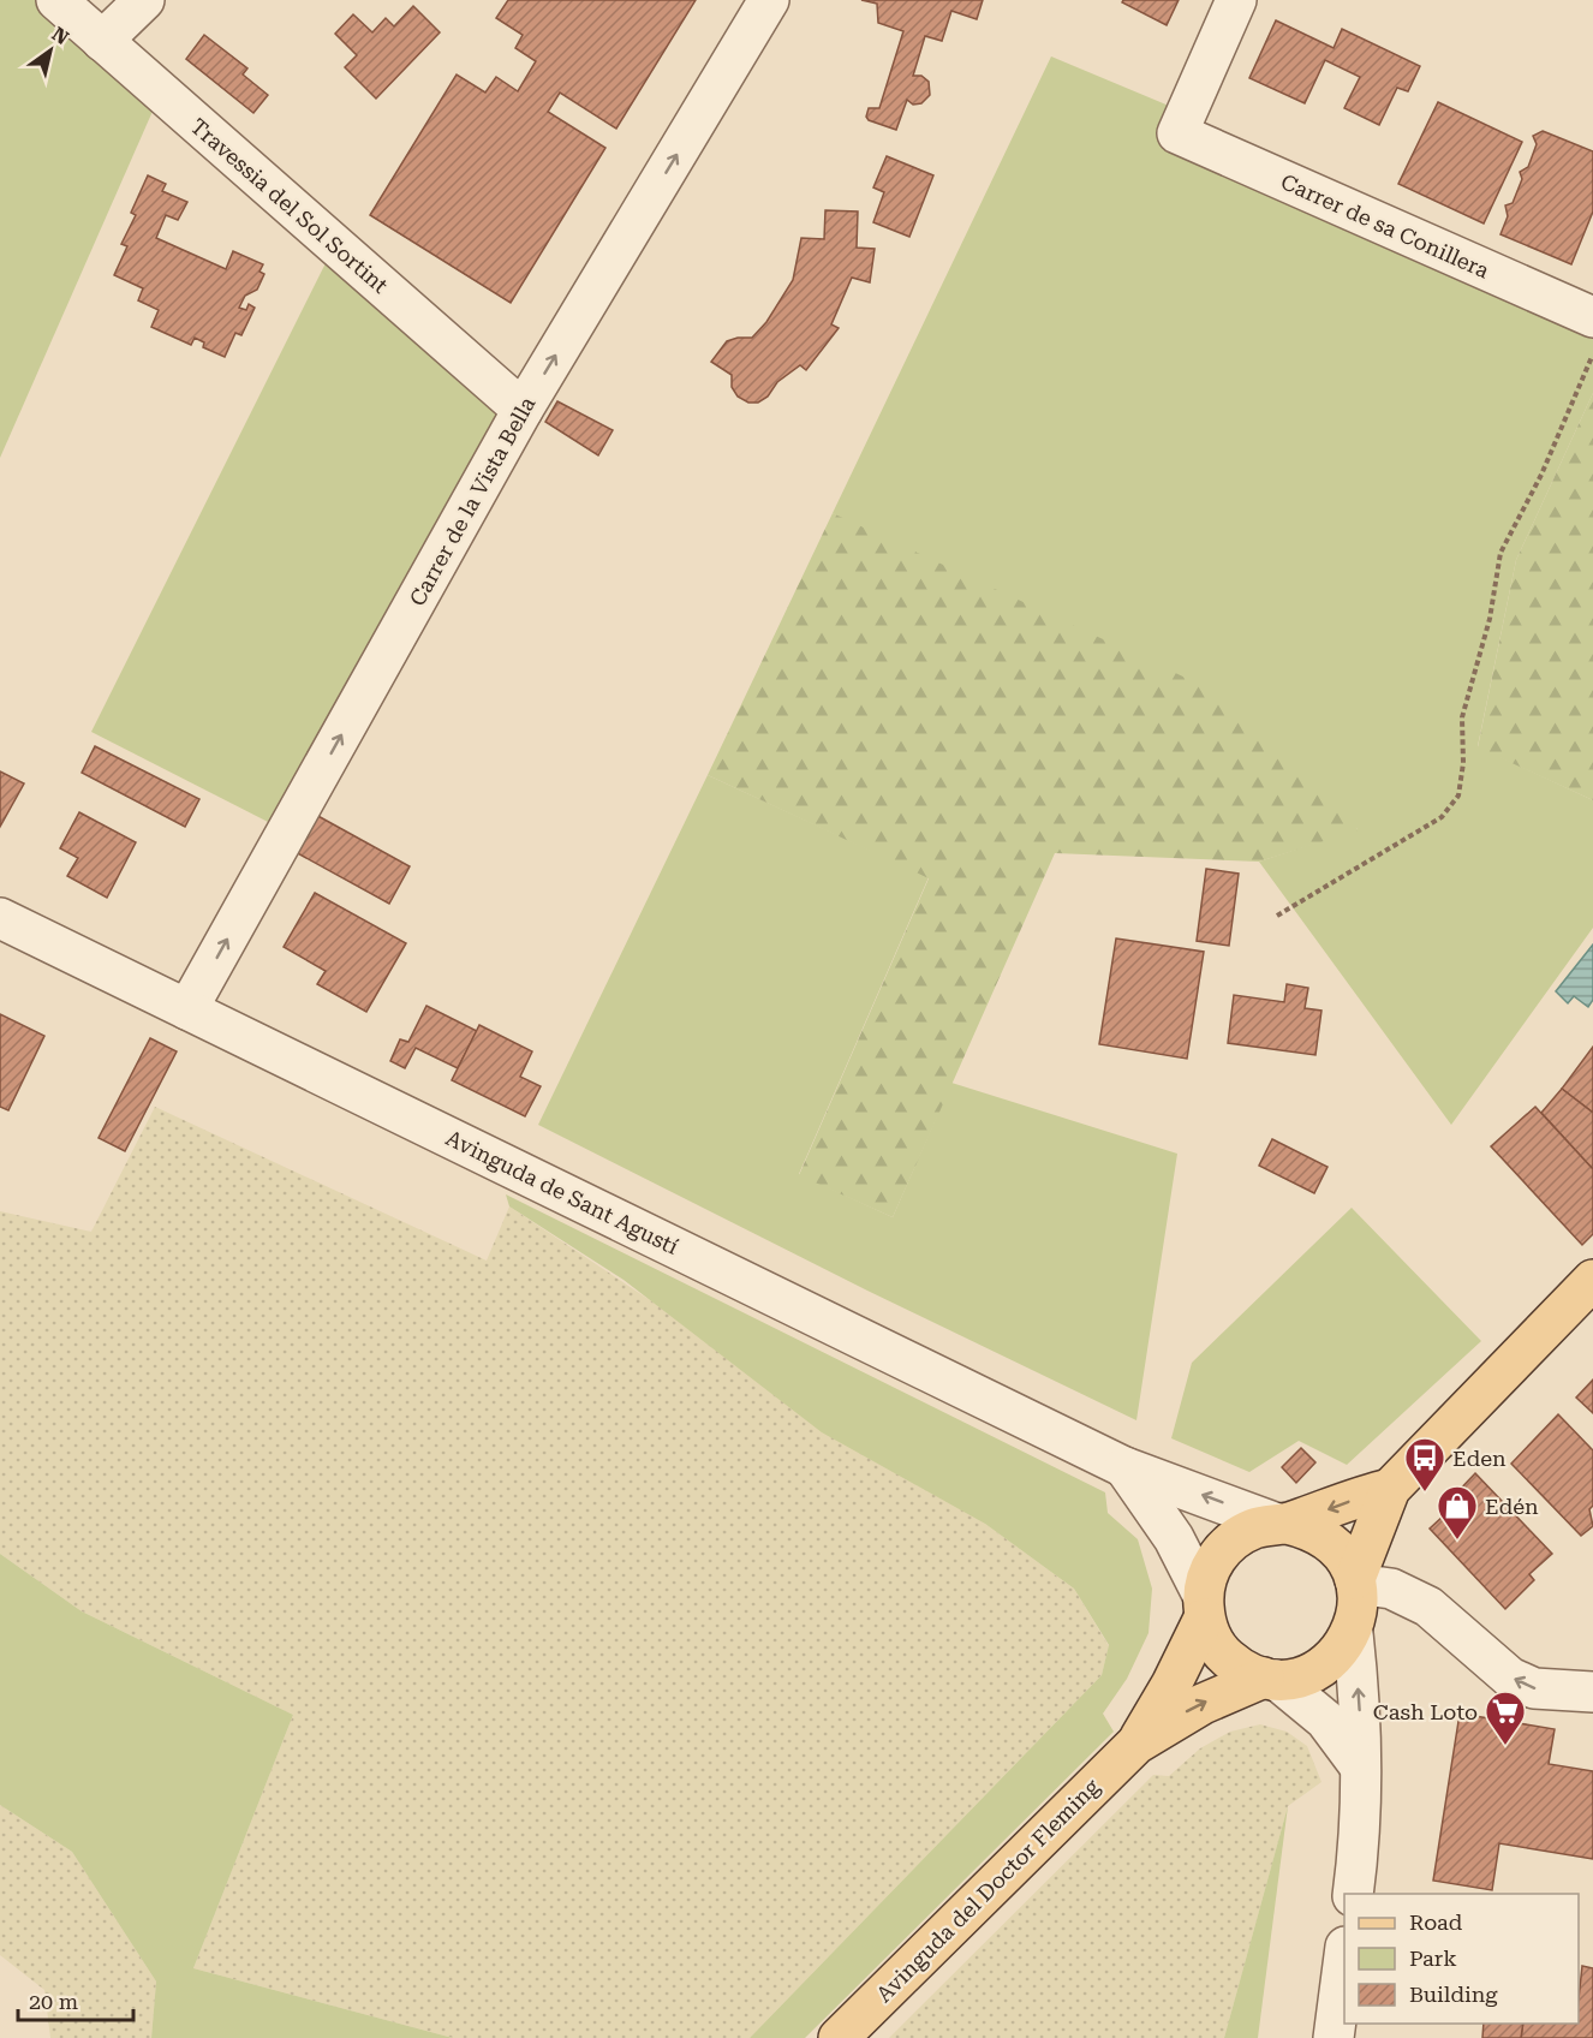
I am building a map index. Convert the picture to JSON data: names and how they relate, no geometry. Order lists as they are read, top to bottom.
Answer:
{
  "streets": {
    "main road": ["Avinguda del Doctor Fleming"],
    "street": [
      "Travessia del Sol Sortint",
      "Carrer de sa Conillera",
      "Carrer de la Vista Bella",
      "Avinguda de Sant Agustí"
    ]
  },
  "crossings": [
    ["Travessia del Sol Sortint", "Carrer de la Vista Bella"],
    ["Carrer de la Vista Bella", "Avinguda de Sant Agustí"],
    ["Avinguda de Sant Agustí", "Avinguda del Doctor Fleming"]
  ],
  "one_way": ["Carrer de la Vista Bella"],
  "places": {
    "bus stop": ["Eden"],
    "shop": ["Edén"],
    "supermarket": ["Cash Loto"]
  },
  "legend": ["Road", "Park", "Building"],
  "scale_bar": "20 m",
  "north": "top right"
}
